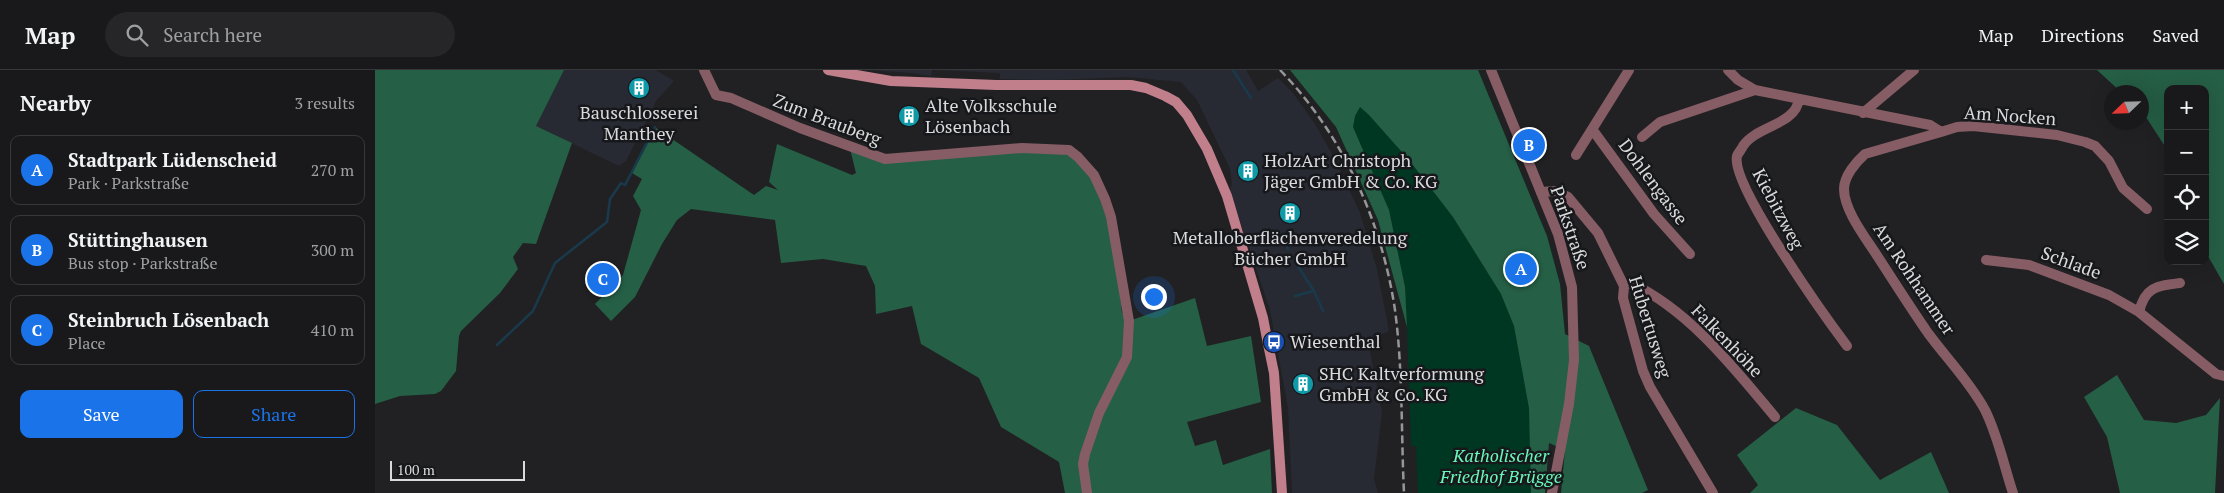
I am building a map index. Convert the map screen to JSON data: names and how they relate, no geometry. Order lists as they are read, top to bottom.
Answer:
{
  "streets": {
    "street": [
      "Am Nocken",
      "Zum Brauberg",
      "Dohlengasse",
      "Kiebitzweg",
      "Parkstraße",
      "Schlade",
      "Am Rohhammer",
      "Hubertusweg",
      "Falkenhöhe"
    ]
  },
  "crossings": [
    ["Am Nocken", "Kiebitzweg"],
    ["Am Nocken", "Am Rohhammer"],
    ["Parkstraße", "Hubertusweg"],
    ["Hubertusweg", "Falkenhöhe"]
  ],
  "parks": ["Katholischer Friedhof Brügge"],
  "places": {
    "building": [
      "Bauschlosserei Manthey",
      "Alte Volksschule Lösenbach",
      "HolzArt Christoph Jäger GmbH & Co. KG",
      "Metalloberflächenveredelung Bücher GmbH",
      "SHC Kaltverformung GmbH & Co. KG"
    ],
    "bus stop": ["Wiesenthal"]
  },
  "scale_bar": "100 m",
  "north": "bottom left",
  "page": {
    "header": "Map",
    "search": "Search here",
    "nav": ["Map", "Directions", "Saved"],
    "heading": ["Nearby", "3 results"],
    "map_buttons": ["+", "−"],
    "pins": ["B", "A", "C"],
    "list": [
      {
        "mark": "A",
        "name": "Stadtpark Lüdenscheid",
        "note": "Park · Parkstraße",
        "value": "270 m"
      },
      {
        "mark": "B",
        "name": "Stüttinghausen",
        "note": "Bus stop · Parkstraße",
        "value": "300 m"
      },
      {
        "mark": "C",
        "name": "Steinbruch Lösenbach",
        "note": "Place",
        "value": "410 m"
      }
    ],
    "buttons": ["Save", "Share"],
    "scale": "100 m"
  }
}
